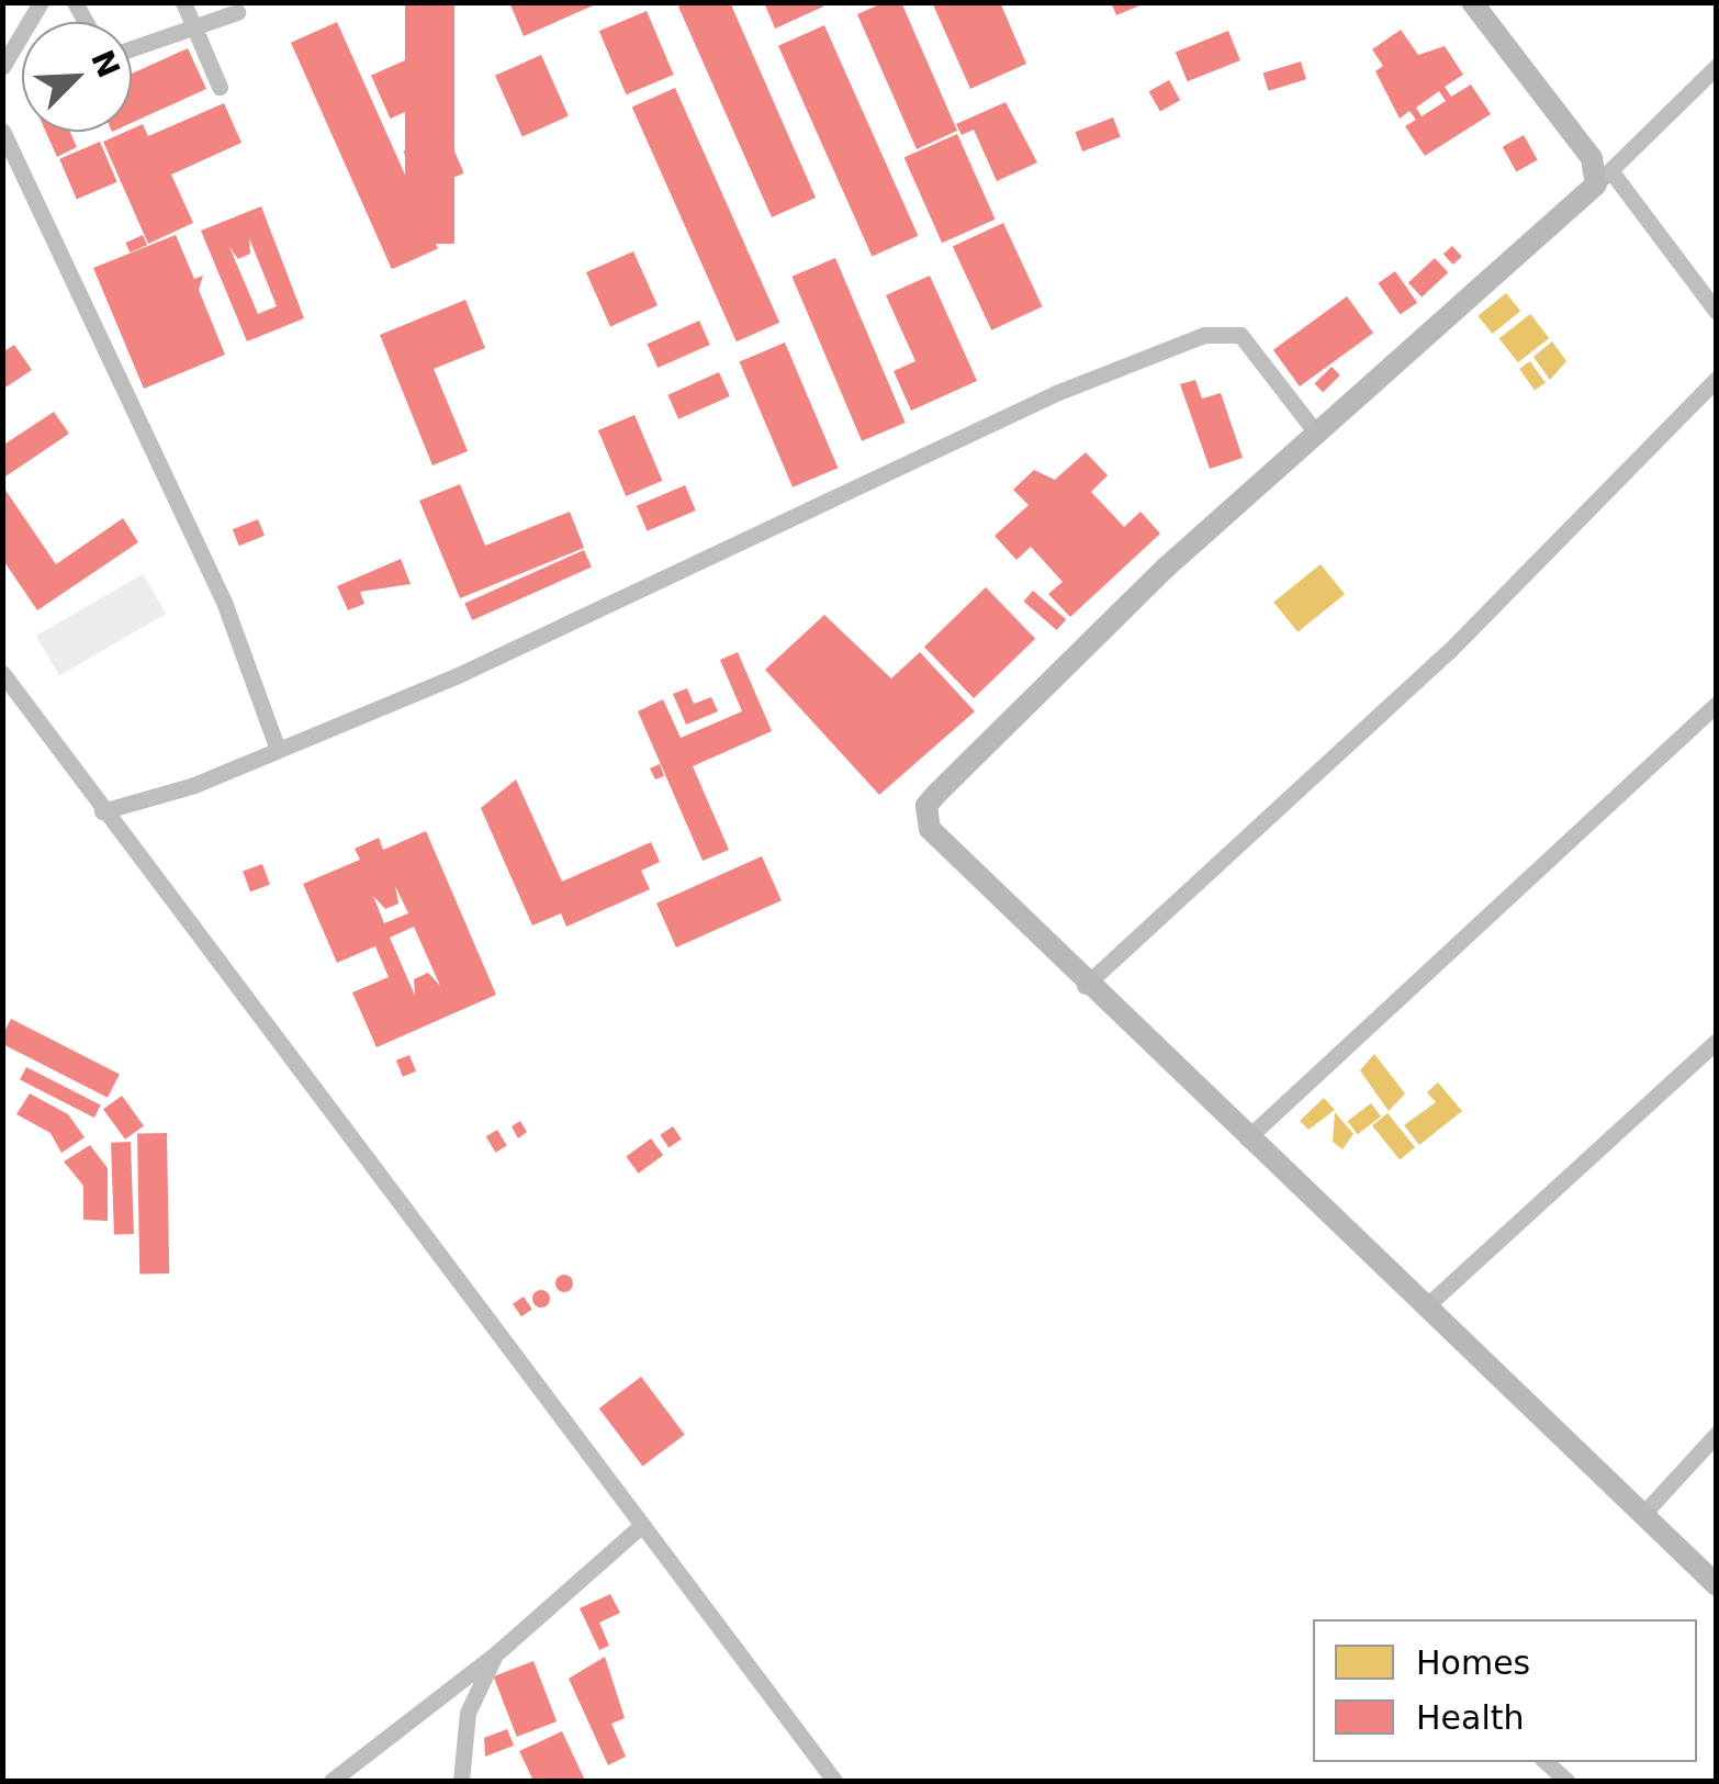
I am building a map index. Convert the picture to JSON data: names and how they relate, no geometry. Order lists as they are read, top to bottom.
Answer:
{
  "legend": ["Homes", "Health"],
  "north": "top right"
}
